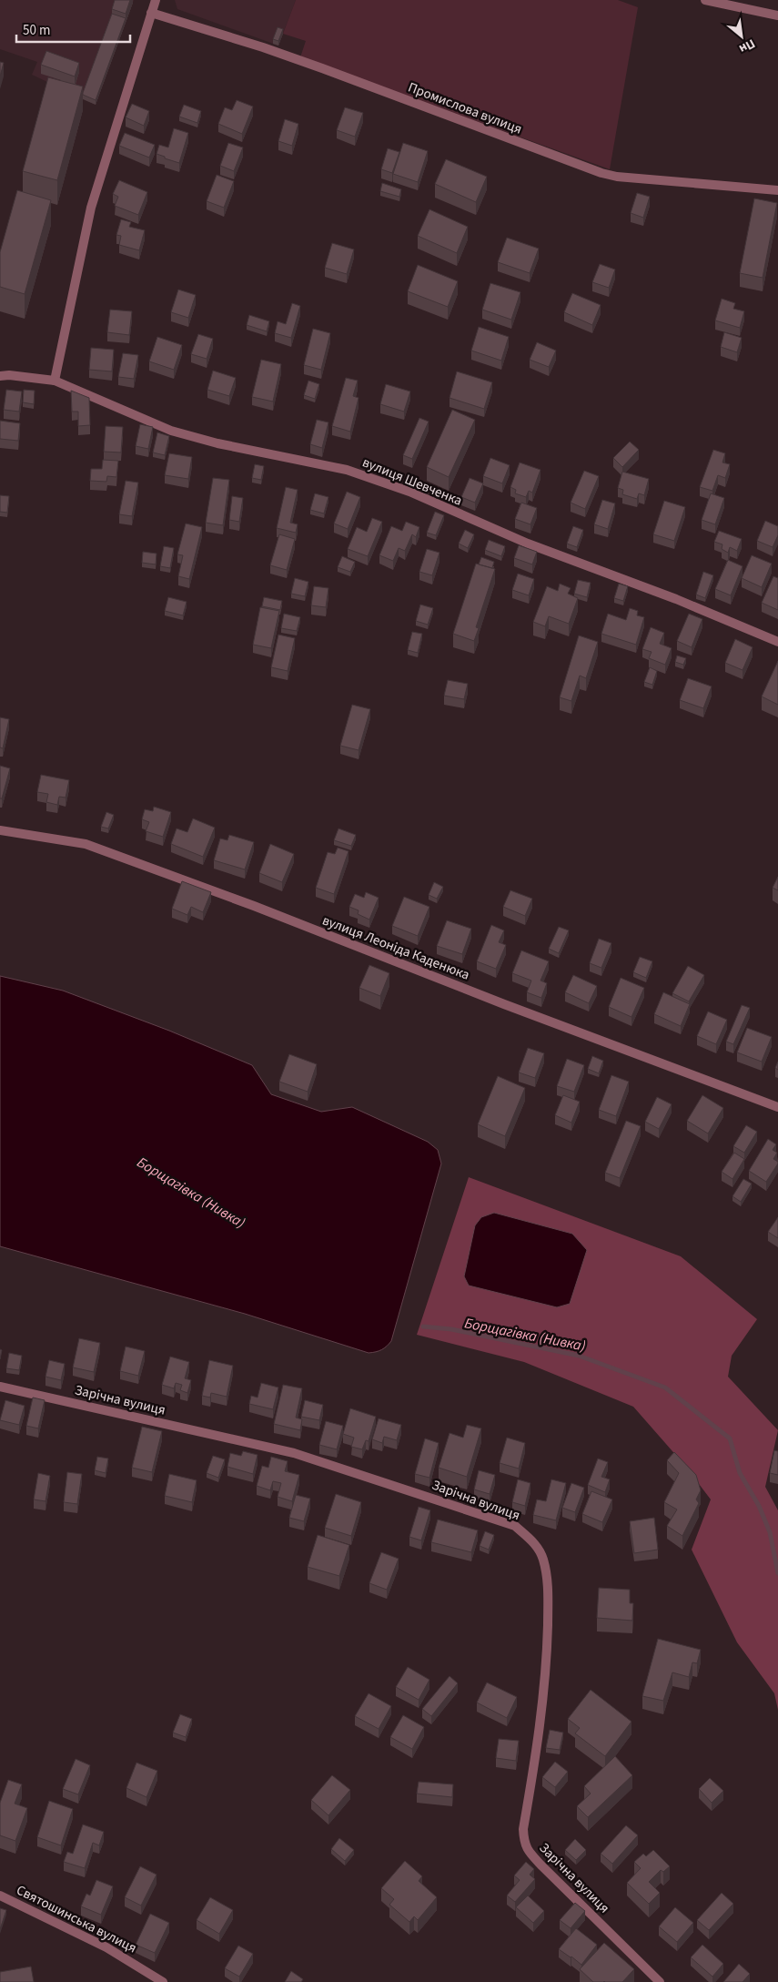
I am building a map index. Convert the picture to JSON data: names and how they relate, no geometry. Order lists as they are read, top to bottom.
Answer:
{
  "streets": {
    "street": [
      "Промислова вулиця",
      "вулиця Шевченка",
      "вулиця Леоніда Каденюка",
      "Зарічна вулиця",
      "Святошинська вулиця"
    ]
  },
  "water": ["Борщагівка (Нивка)"],
  "scale_bar": "50 m",
  "north": "bottom right"
}
